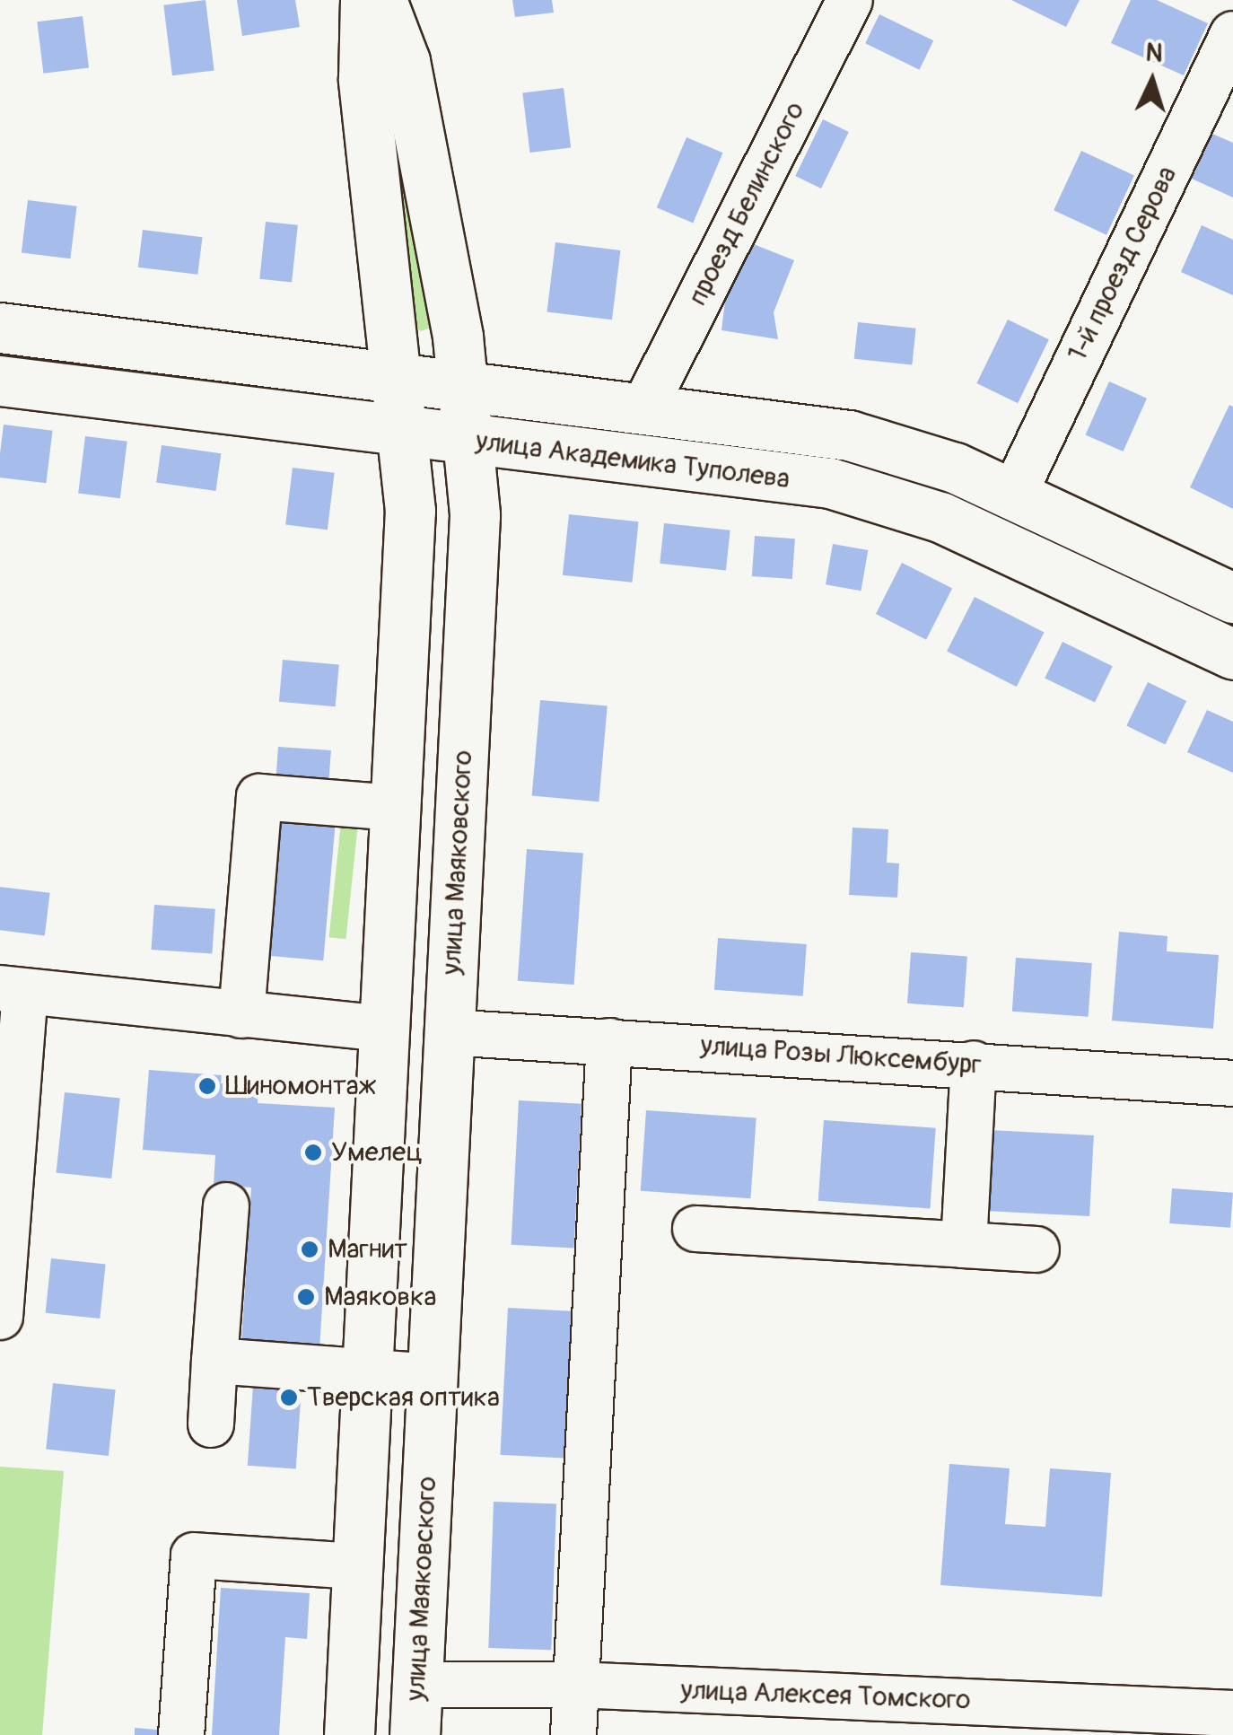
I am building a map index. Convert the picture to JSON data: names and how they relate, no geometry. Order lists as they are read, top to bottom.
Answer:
{
  "streets": {
    "main road": ["улица Академика Туполева", "улица Маяковского"],
    "street": [
      "проезд Белинского",
      "1-й проезд Серова",
      "улица Розы Люксембург",
      "улица Алексея Томского"
    ]
  },
  "crossings": [
    ["проезд Белинского", "улица Академика Туполева"],
    ["1-й проезд Серова", "улица Академика Туполева"],
    ["улица Академика Туполева", "улица Маяковского"],
    ["улица Маяковского", "улица Розы Люксембург"],
    ["улица Маяковского", "улица Алексея Томского"]
  ],
  "places": [
    "Шиномонтаж",
    "Умелец",
    "Магнит",
    "Маяковка",
    "Тверская оптика"
  ],
  "north": "top"
}
